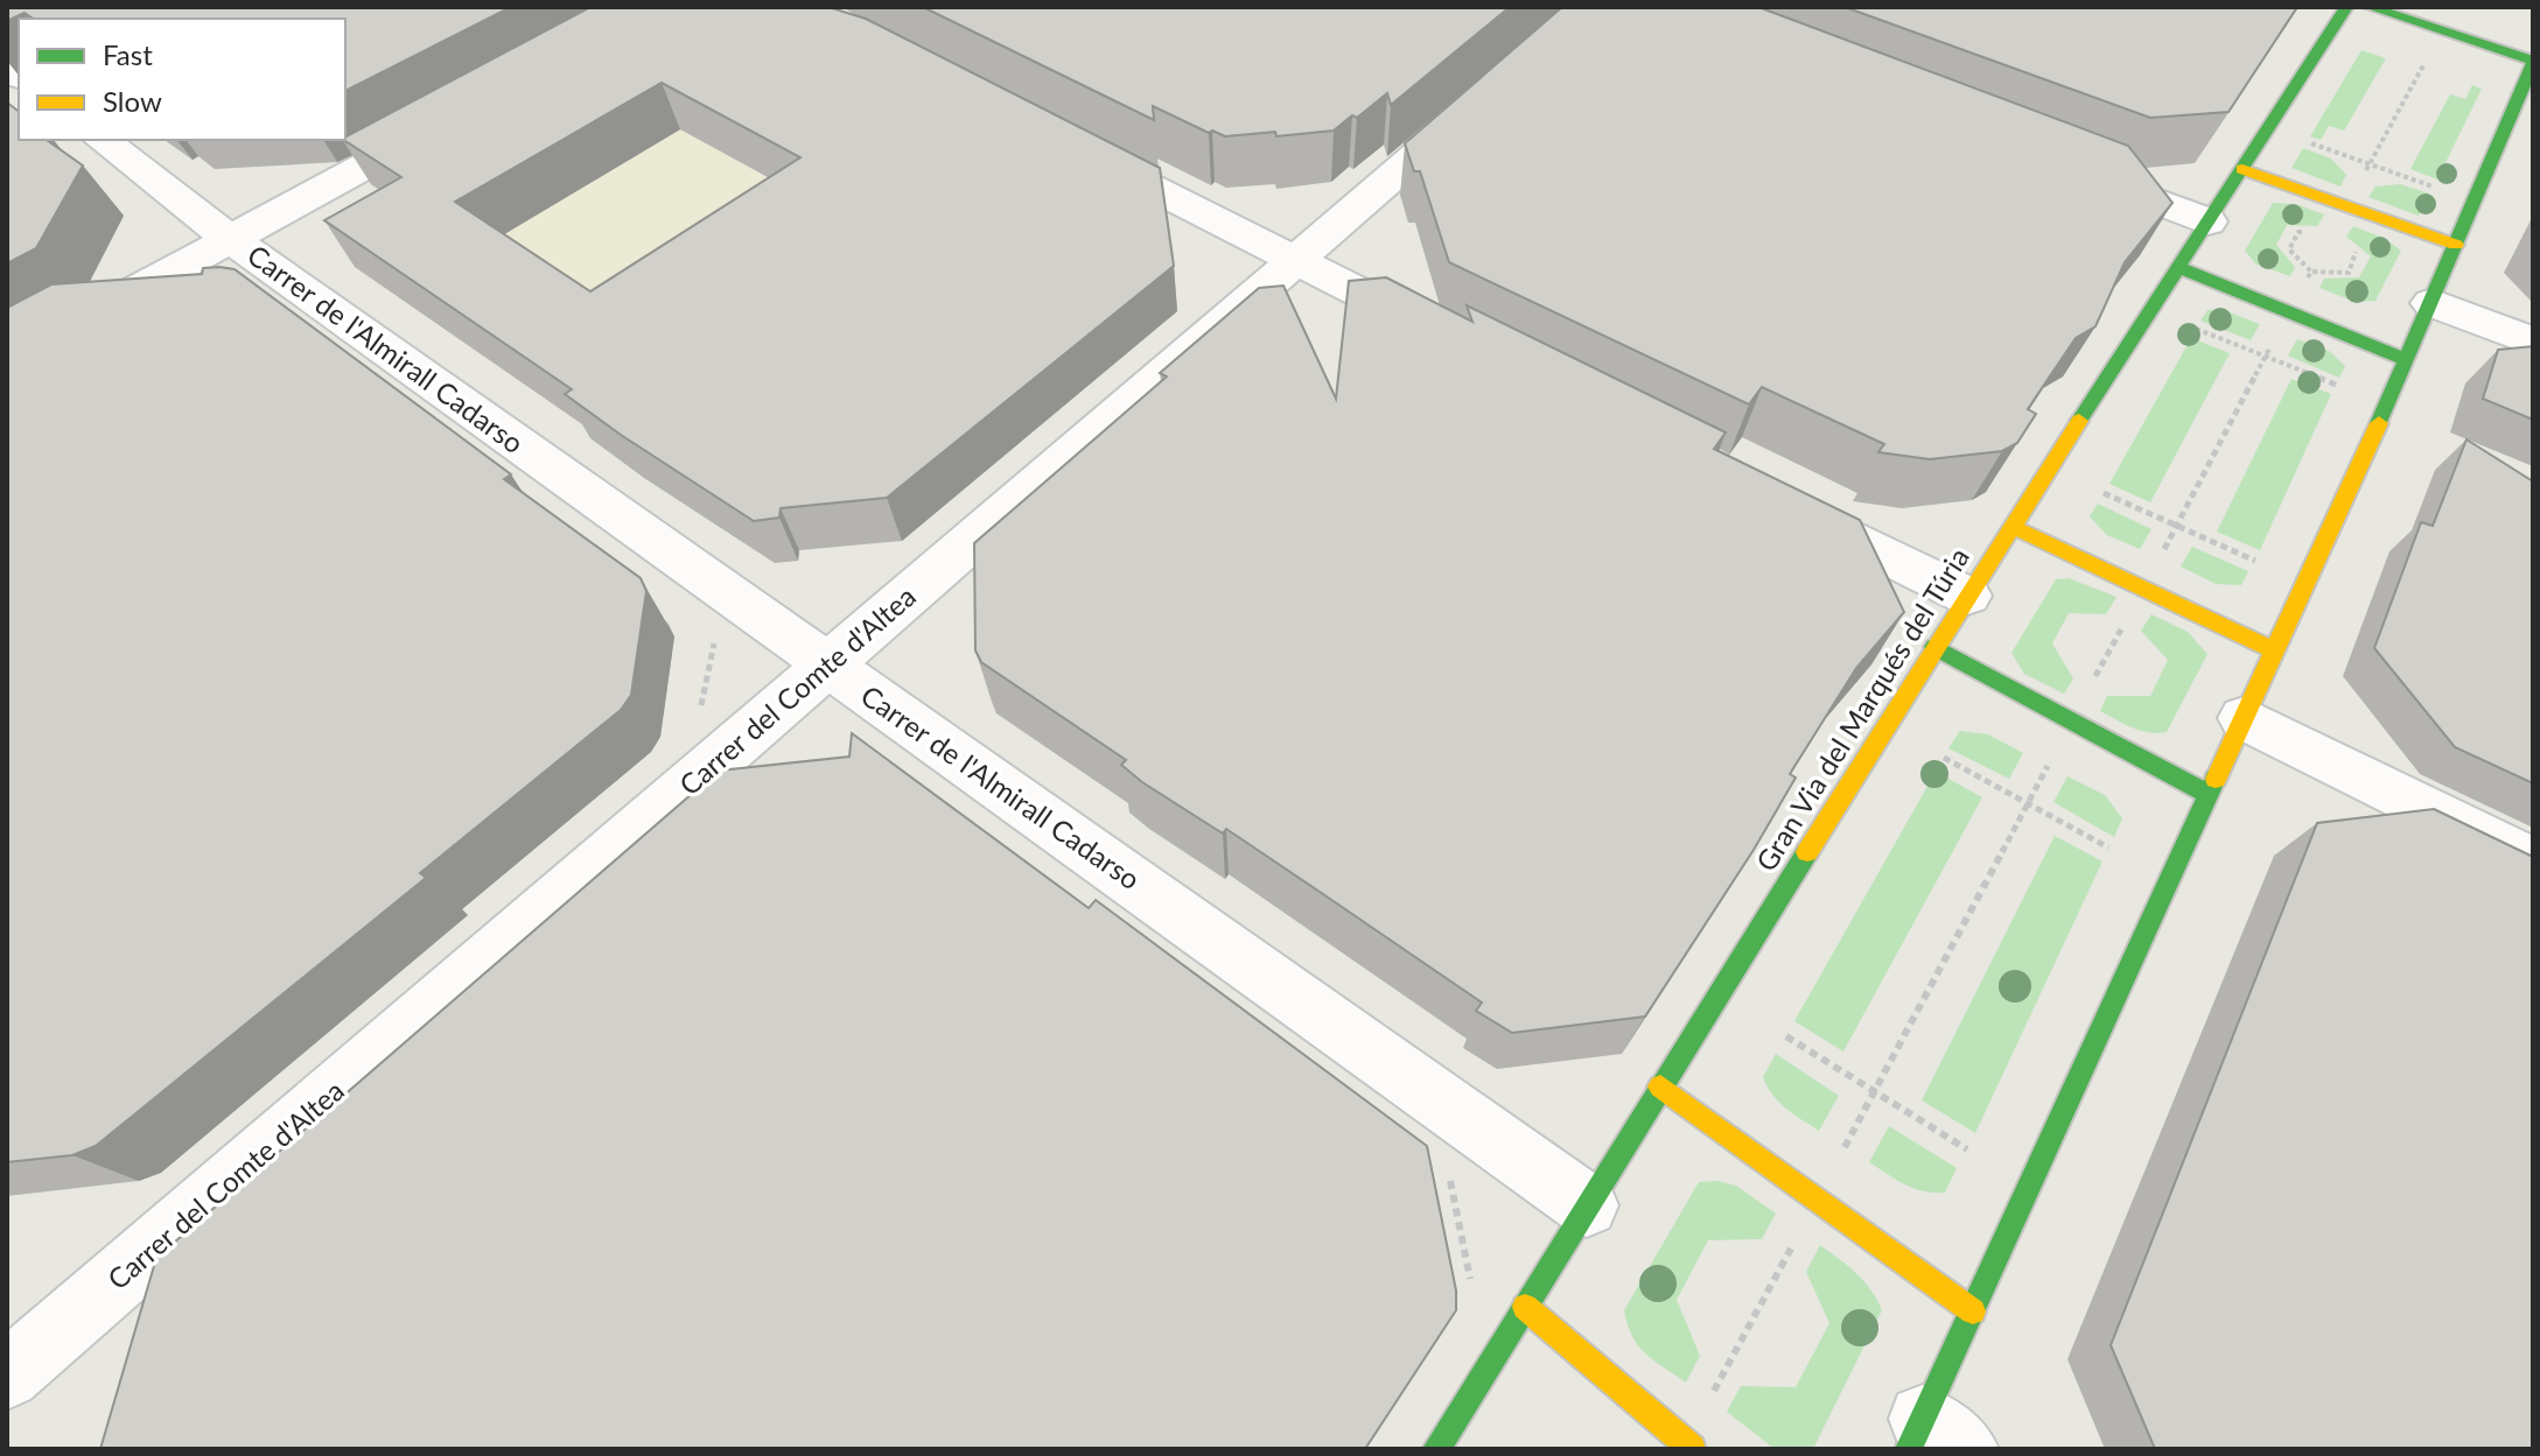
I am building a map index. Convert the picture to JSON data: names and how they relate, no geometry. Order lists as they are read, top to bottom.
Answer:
{
  "streets": {
    "main road": ["Gran Via del Marqués del Túria"],
    "street": ["Carrer de l'Almirall Cadarso", "Carrer del Comte d'Altea"]
  },
  "crossings": [
    ["Carrer de l'Almirall Cadarso", "Carrer del Comte d'Altea"],
    ["Carrer de l'Almirall Cadarso", "Gran Via del Marqués del Túria"]
  ],
  "legend": ["Fast", "Slow"]
}
